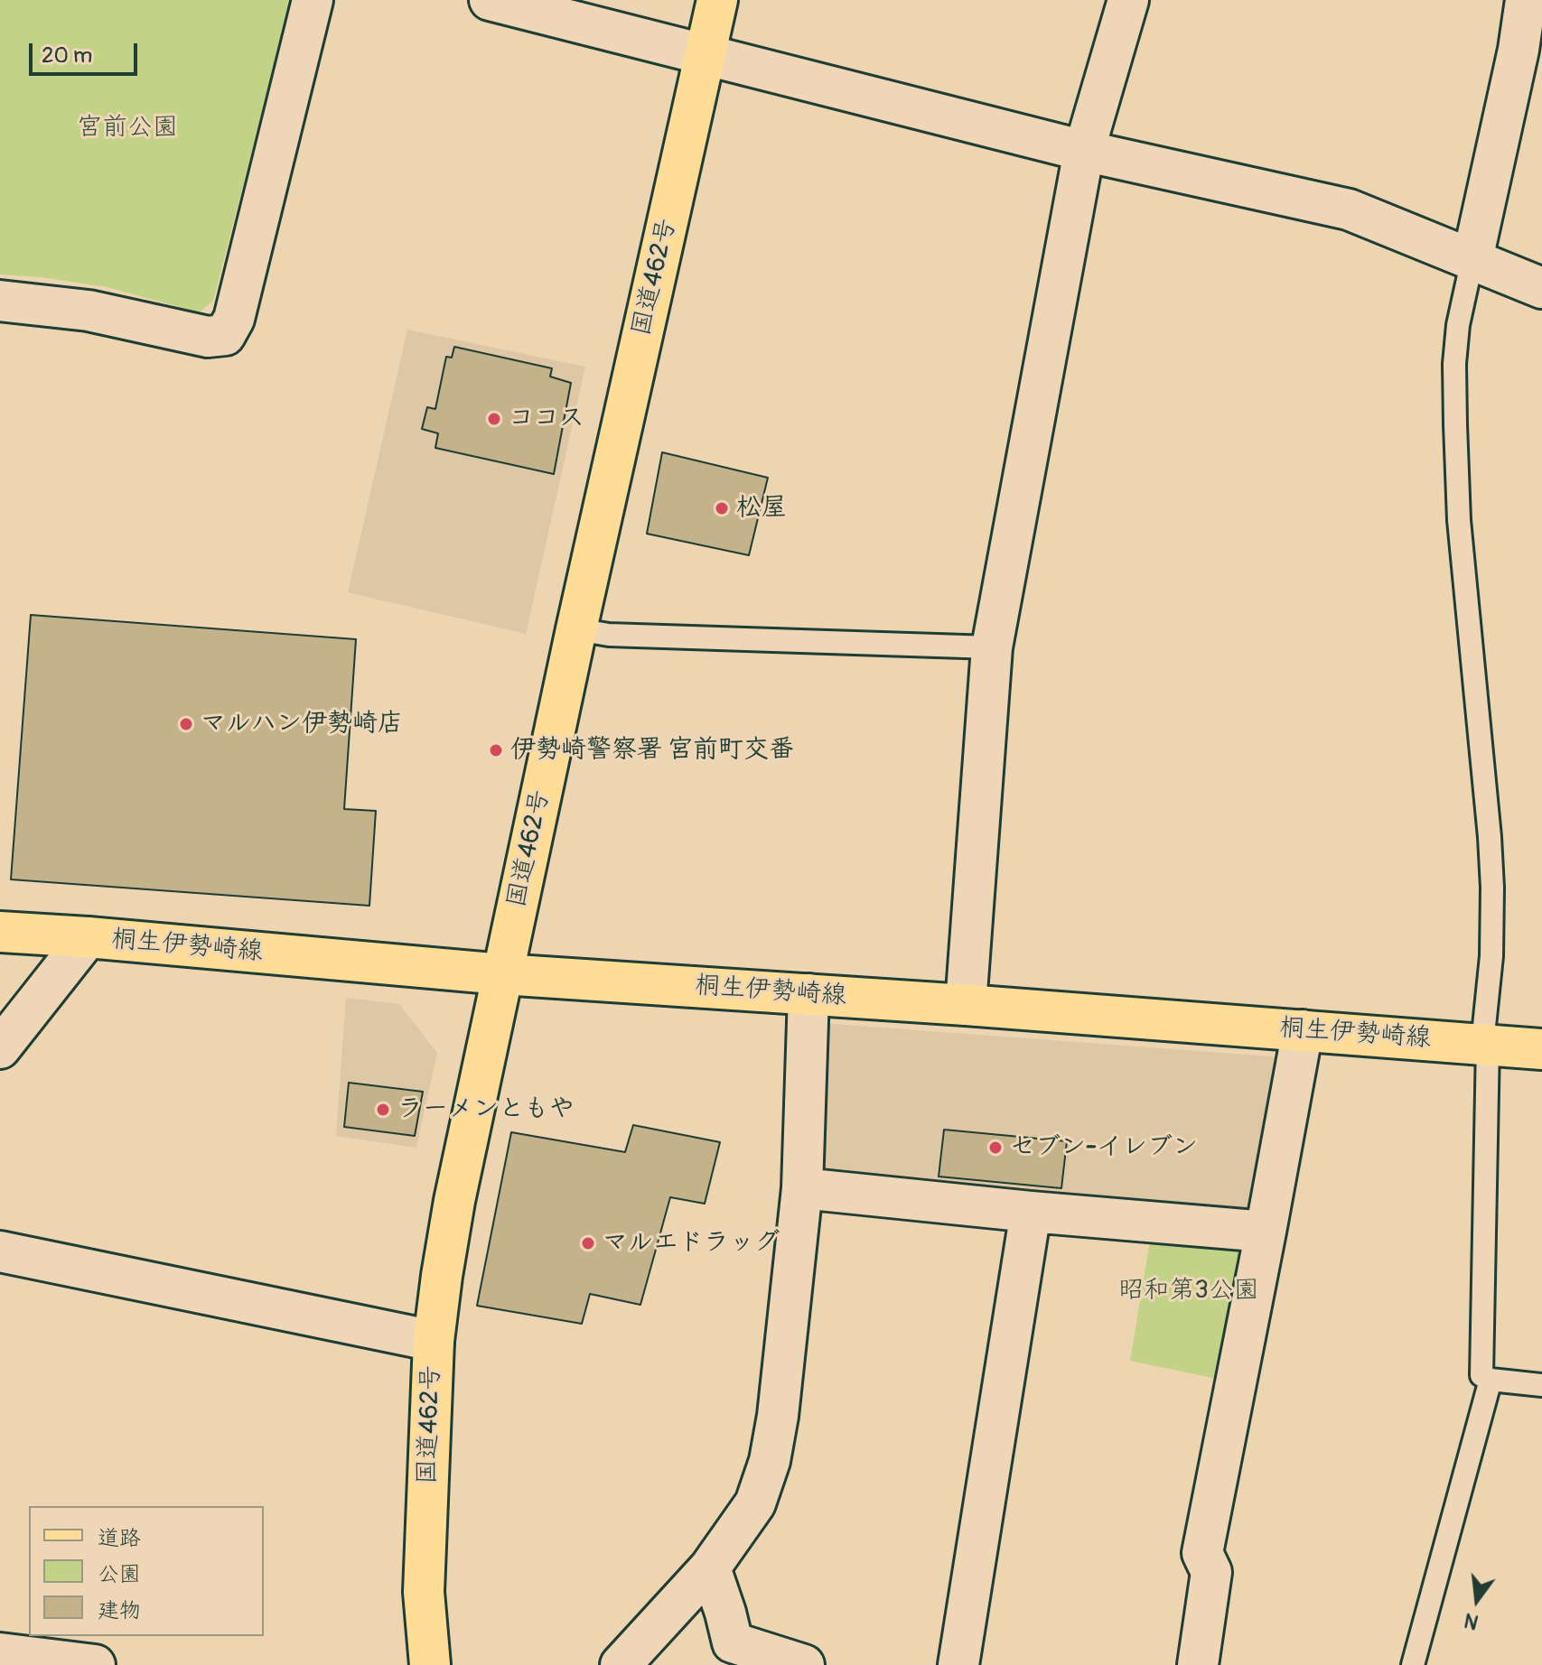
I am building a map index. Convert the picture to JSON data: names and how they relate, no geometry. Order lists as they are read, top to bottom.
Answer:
{
  "streets": {
    "main road": ["国道462号", "桐生伊勢崎線"]
  },
  "crossings": [
    ["国道462号", "桐生伊勢崎線"]
  ],
  "parks": ["宮前公園", "昭和第3公園"],
  "places": [
    "ココス",
    "松屋",
    "マルハン伊勢崎店",
    "伊勢崎警察署 宮前町交番",
    "ラーメンともや",
    "セブン-イレブン",
    "マルエドラッグ"
  ],
  "legend": ["道路", "公園", "建物"],
  "scale_bar": "20 m",
  "north": "bottom"
}
